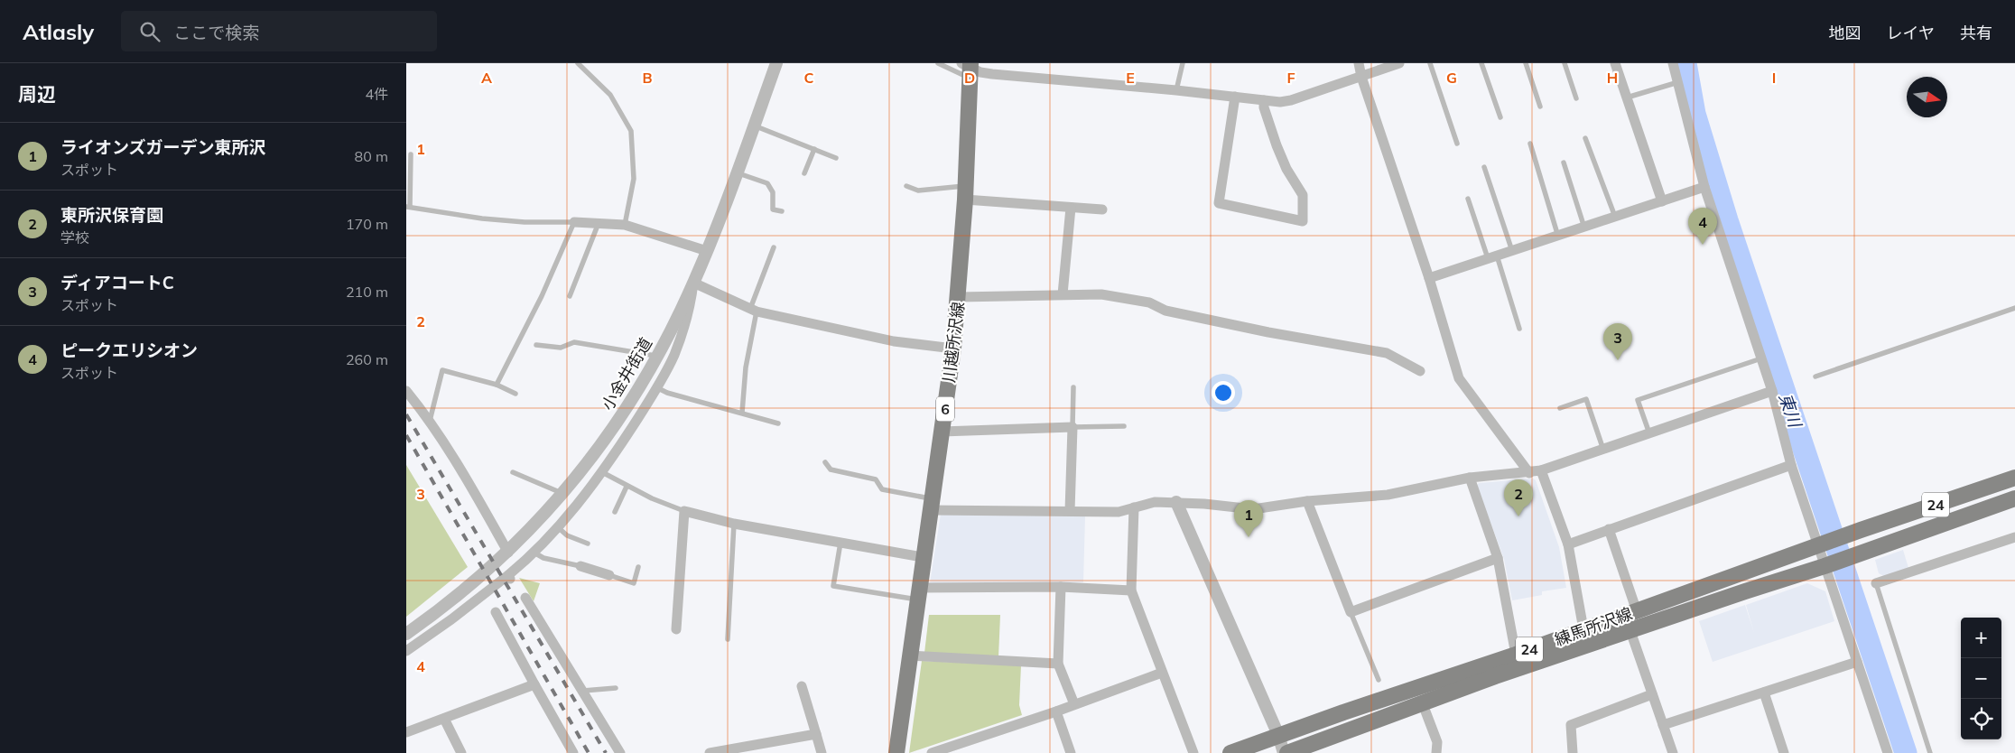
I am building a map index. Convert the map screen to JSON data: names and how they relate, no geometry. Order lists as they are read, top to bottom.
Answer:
{
  "streets": {
    "main road": [
      "川越所沢線",
      "6",
      "24",
      "練馬所沢線"
    ],
    "street": ["小金井街道"]
  },
  "crossings": [
    ["24", "練馬所沢線"]
  ],
  "water": ["東川"],
  "north": "right",
  "page": {
    "header": "Atlasly",
    "search": "ここで検索",
    "nav": ["地図", "レイヤ", "共有"],
    "heading": ["周辺", "4件"],
    "list": [
      {
        "mark": "1",
        "name": "ライオンズガーデン東所沢",
        "note": "スポット",
        "value": "80 m"
      },
      {
        "mark": "2",
        "name": "東所沢保育園",
        "note": "学校",
        "value": "170 m"
      },
      {
        "mark": "3",
        "name": "ディアコートC",
        "note": "スポット",
        "value": "210 m"
      },
      {
        "mark": "4",
        "name": "ピークエリシオン",
        "note": "スポット",
        "value": "260 m"
      }
    ],
    "pins": [
      "4",
      "3",
      "2",
      "1"
    ],
    "map_buttons": ["+", "−"]
  },
  "grid": {
    "columns": [
      "A",
      "B",
      "C",
      "D",
      "E",
      "F",
      "G",
      "H",
      "I"
    ],
    "rows": [
      "1",
      "2",
      "3",
      "4"
    ]
  }
}
